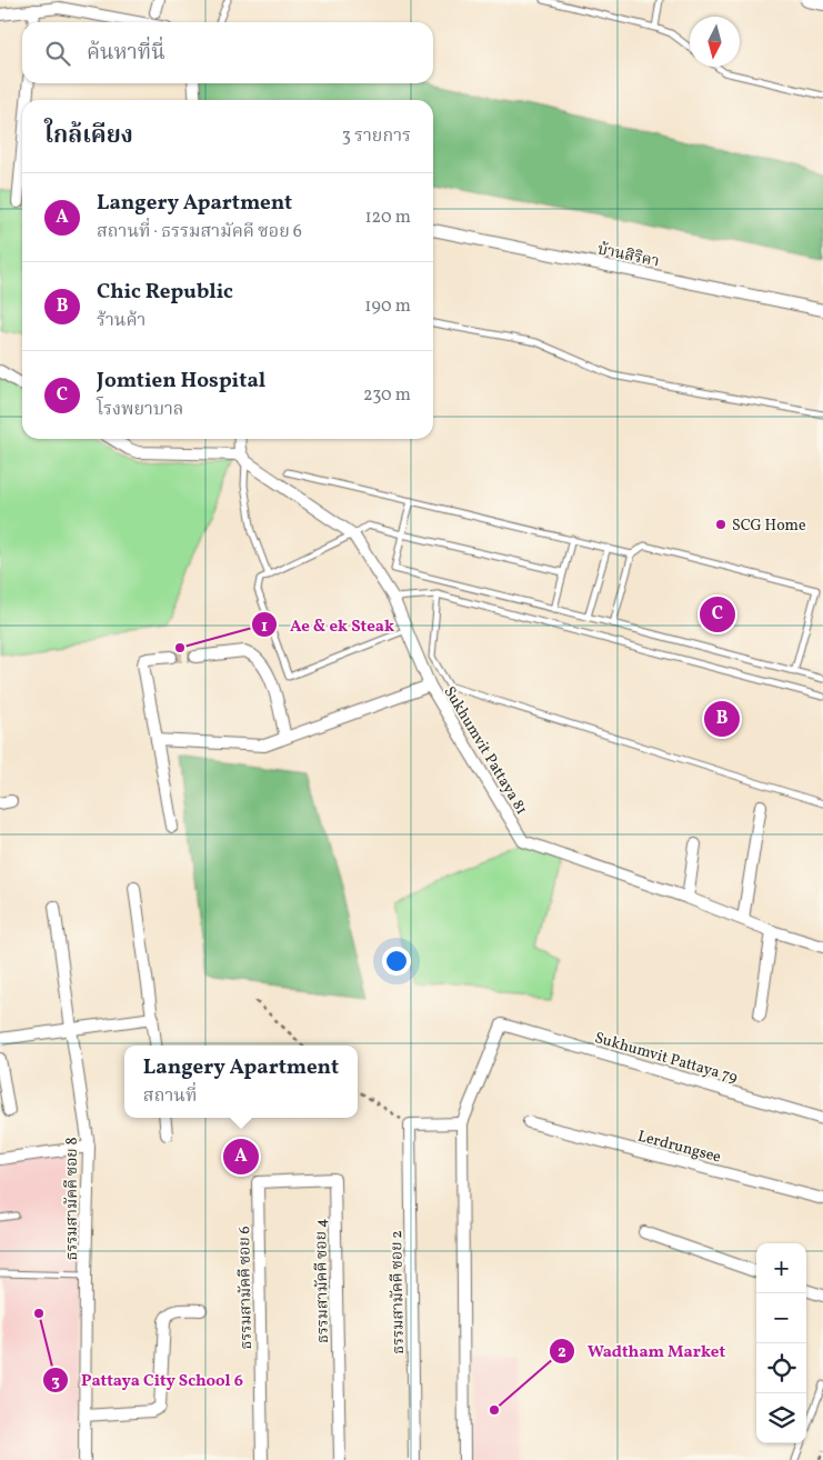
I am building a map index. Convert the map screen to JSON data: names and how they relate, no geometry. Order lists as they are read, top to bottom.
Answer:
{
  "streets": {
    "street": [
      "บ้านสิริคา",
      "Sukhumvit Pattaya 81",
      "Sukhumvit Pattaya 79",
      "Lerdrungsee",
      "ธรรมสามัคคี ซอย 8",
      "ธรรมสามัคคี ซอย 4",
      "ธรรมสามัคคี ซอย 6",
      "ธรรมสามัคคี ซอย 2"
    ]
  },
  "crossings": [
    ["ธรรมสามัคคี ซอย 4", "ธรรมสามัคคี ซอย 6"]
  ],
  "places": [
    "SCG Home",
    "Ae & ek Steak",
    "Pattaya City School 6",
    "Wadtham Market"
  ],
  "north": "bottom",
  "page": {
    "search": "ค้นหาที่นี่",
    "heading": ["ใกล้เคียง", "3 รายการ"],
    "list": [
      {
        "mark": "A",
        "name": "Langery Apartment",
        "note": "สถานที่ · ธรรมสามัคคี ซอย 6",
        "value": "120 m"
      },
      {
        "mark": "B",
        "name": "Chic Republic",
        "note": "ร้านค้า",
        "value": "190 m"
      },
      {
        "mark": "C",
        "name": "Jomtien Hospital",
        "note": "โรงพยาบาล",
        "value": "230 m"
      }
    ],
    "pins": ["C", "B", "A"],
    "popup": ["Langery Apartment", "สถานที่"],
    "map_buttons": ["+", "−"]
  }
}
